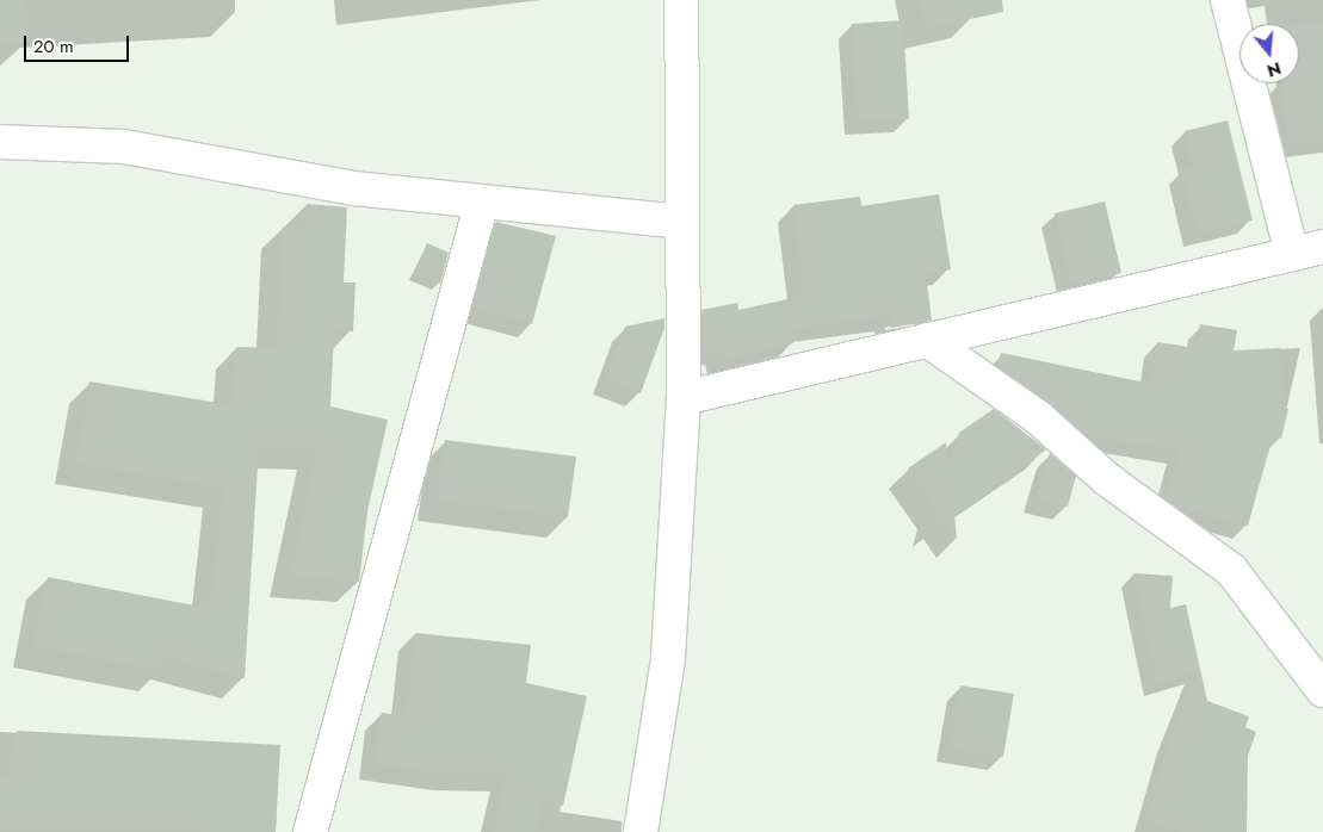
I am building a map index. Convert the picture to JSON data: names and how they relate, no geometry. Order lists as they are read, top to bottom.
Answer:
{
  "scale_bar": "20 m",
  "north": "bottom"
}
